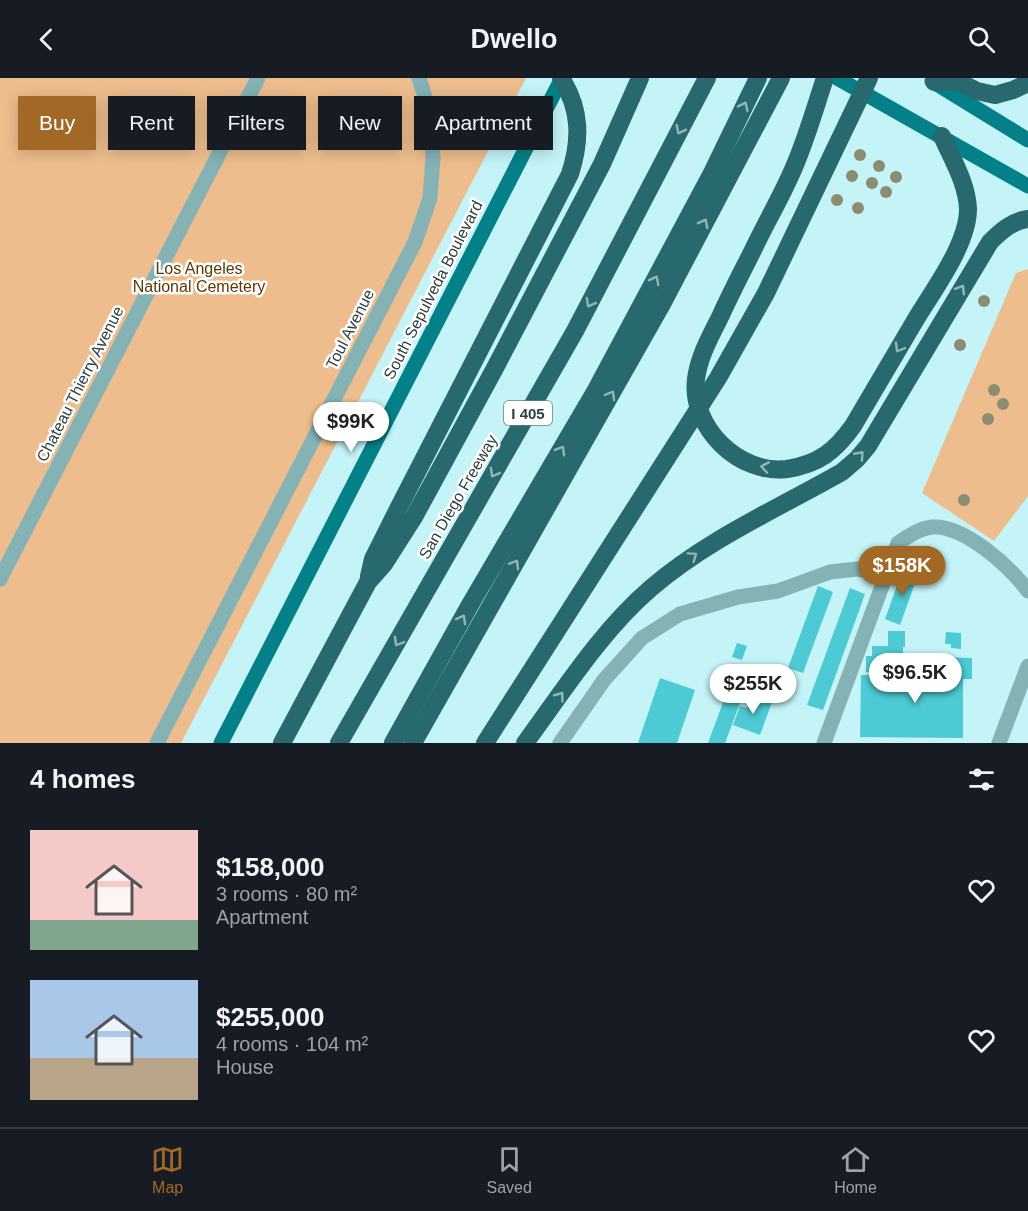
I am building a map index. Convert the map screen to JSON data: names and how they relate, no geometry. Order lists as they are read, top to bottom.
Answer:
{
  "streets": {
    "highway": ["I 405", "San Diego Freeway"],
    "main road": ["South Sepulveda Boulevard"],
    "street": ["Toul Avenue", "Chateau Thierry Avenue"]
  },
  "parks": ["Los Angeles National Cemetery"],
  "page": {
    "header": "Dwello",
    "chip": [
      "Buy",
      "Rent",
      "Filters",
      "New",
      "Apartment"
    ],
    "price": [
      "$99K",
      "$158K",
      "$96.5K",
      "$255K"
    ],
    "heading": "4 homes",
    "list": [
      {
        "name": "$158,000",
        "note": "3 rooms · 80 m² · Apartment"
      },
      {
        "name": "$255,000",
        "note": "4 rooms · 104 m² · House"
      }
    ],
    "tabs": ["Map", "Saved", "Home"]
  }
}
